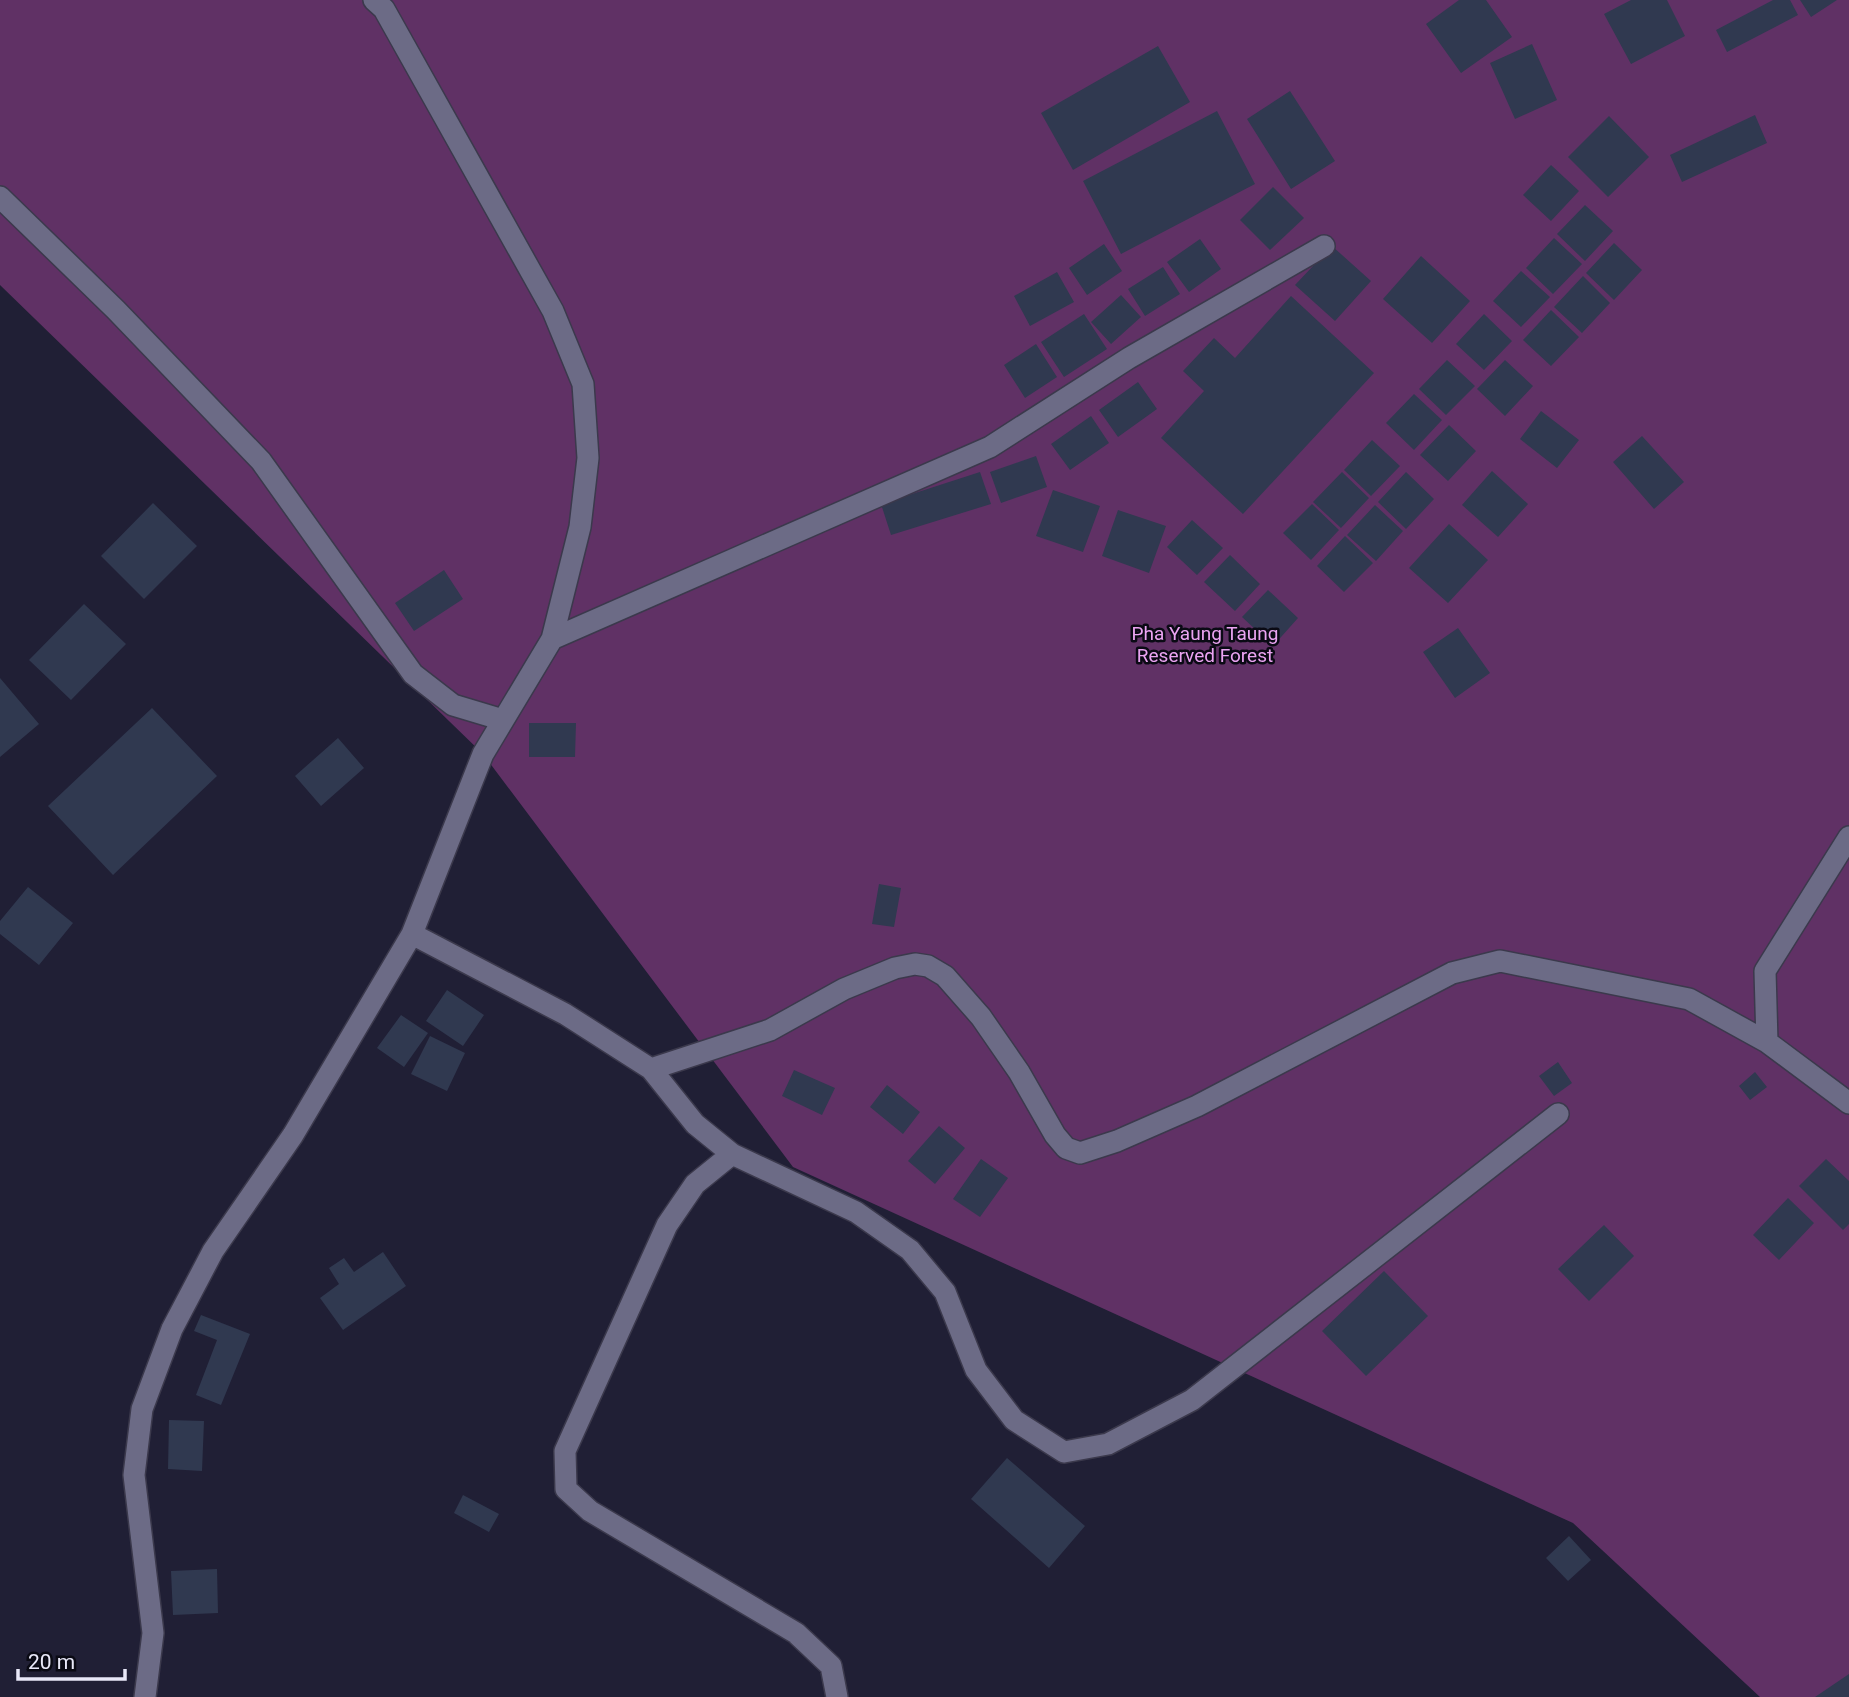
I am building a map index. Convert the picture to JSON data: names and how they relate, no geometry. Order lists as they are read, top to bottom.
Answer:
{
  "parks": ["Pha Yaung Taung Reserved Forest"],
  "scale_bar": "20 m"
}
